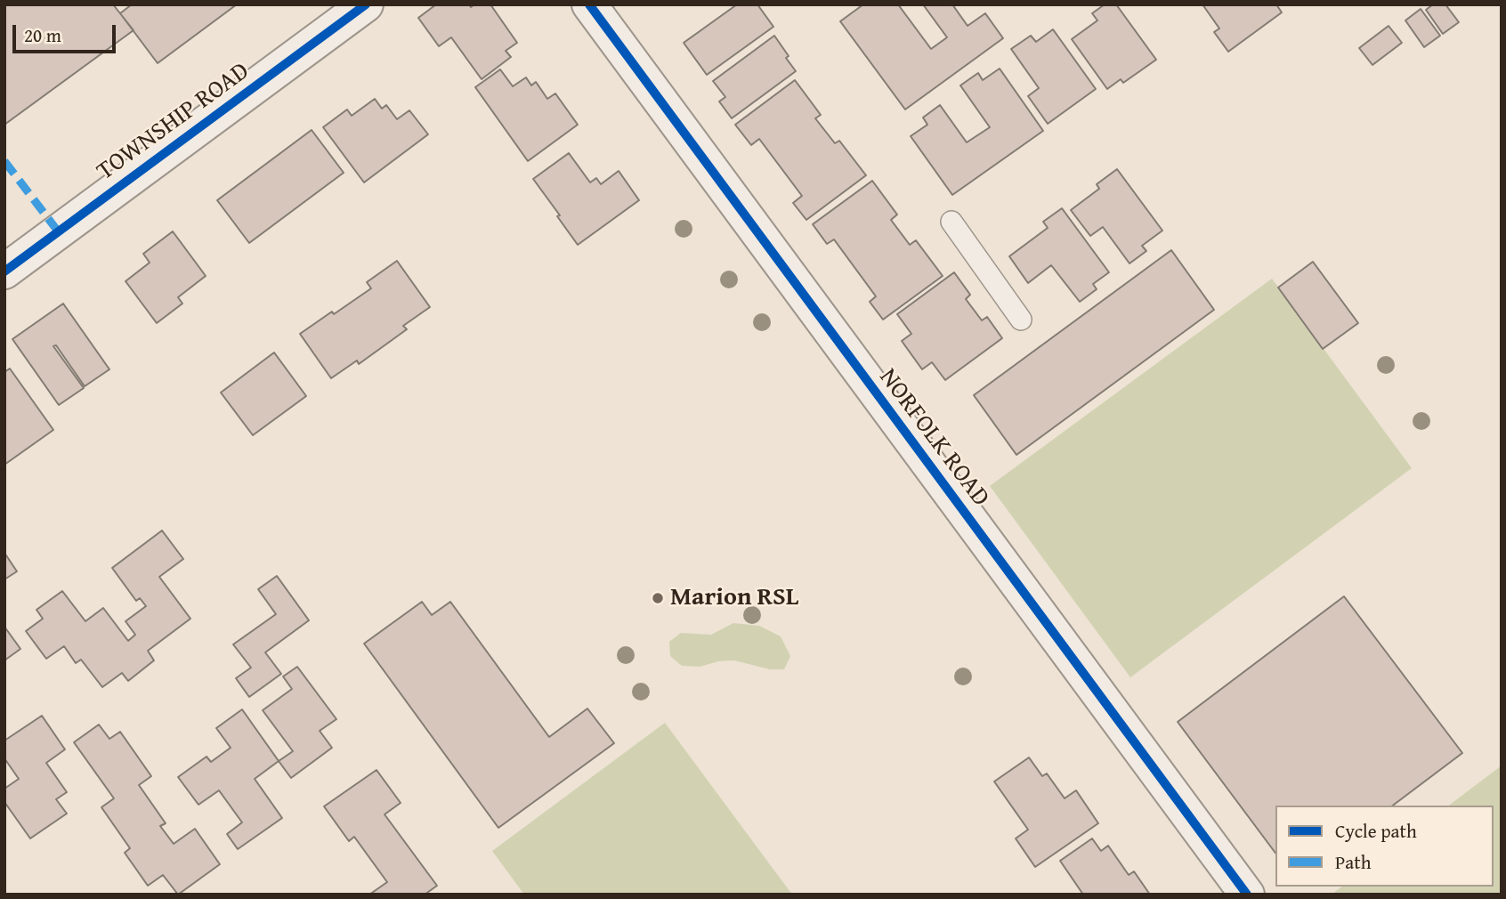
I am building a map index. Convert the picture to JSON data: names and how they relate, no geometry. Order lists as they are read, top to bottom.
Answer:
{
  "streets": {
    "street": ["TOWNSHIP ROAD", "NORFOLK ROAD"]
  },
  "places": ["Marion RSL"],
  "legend": ["Cycle path", "Path"],
  "scale_bar": "20 m"
}
